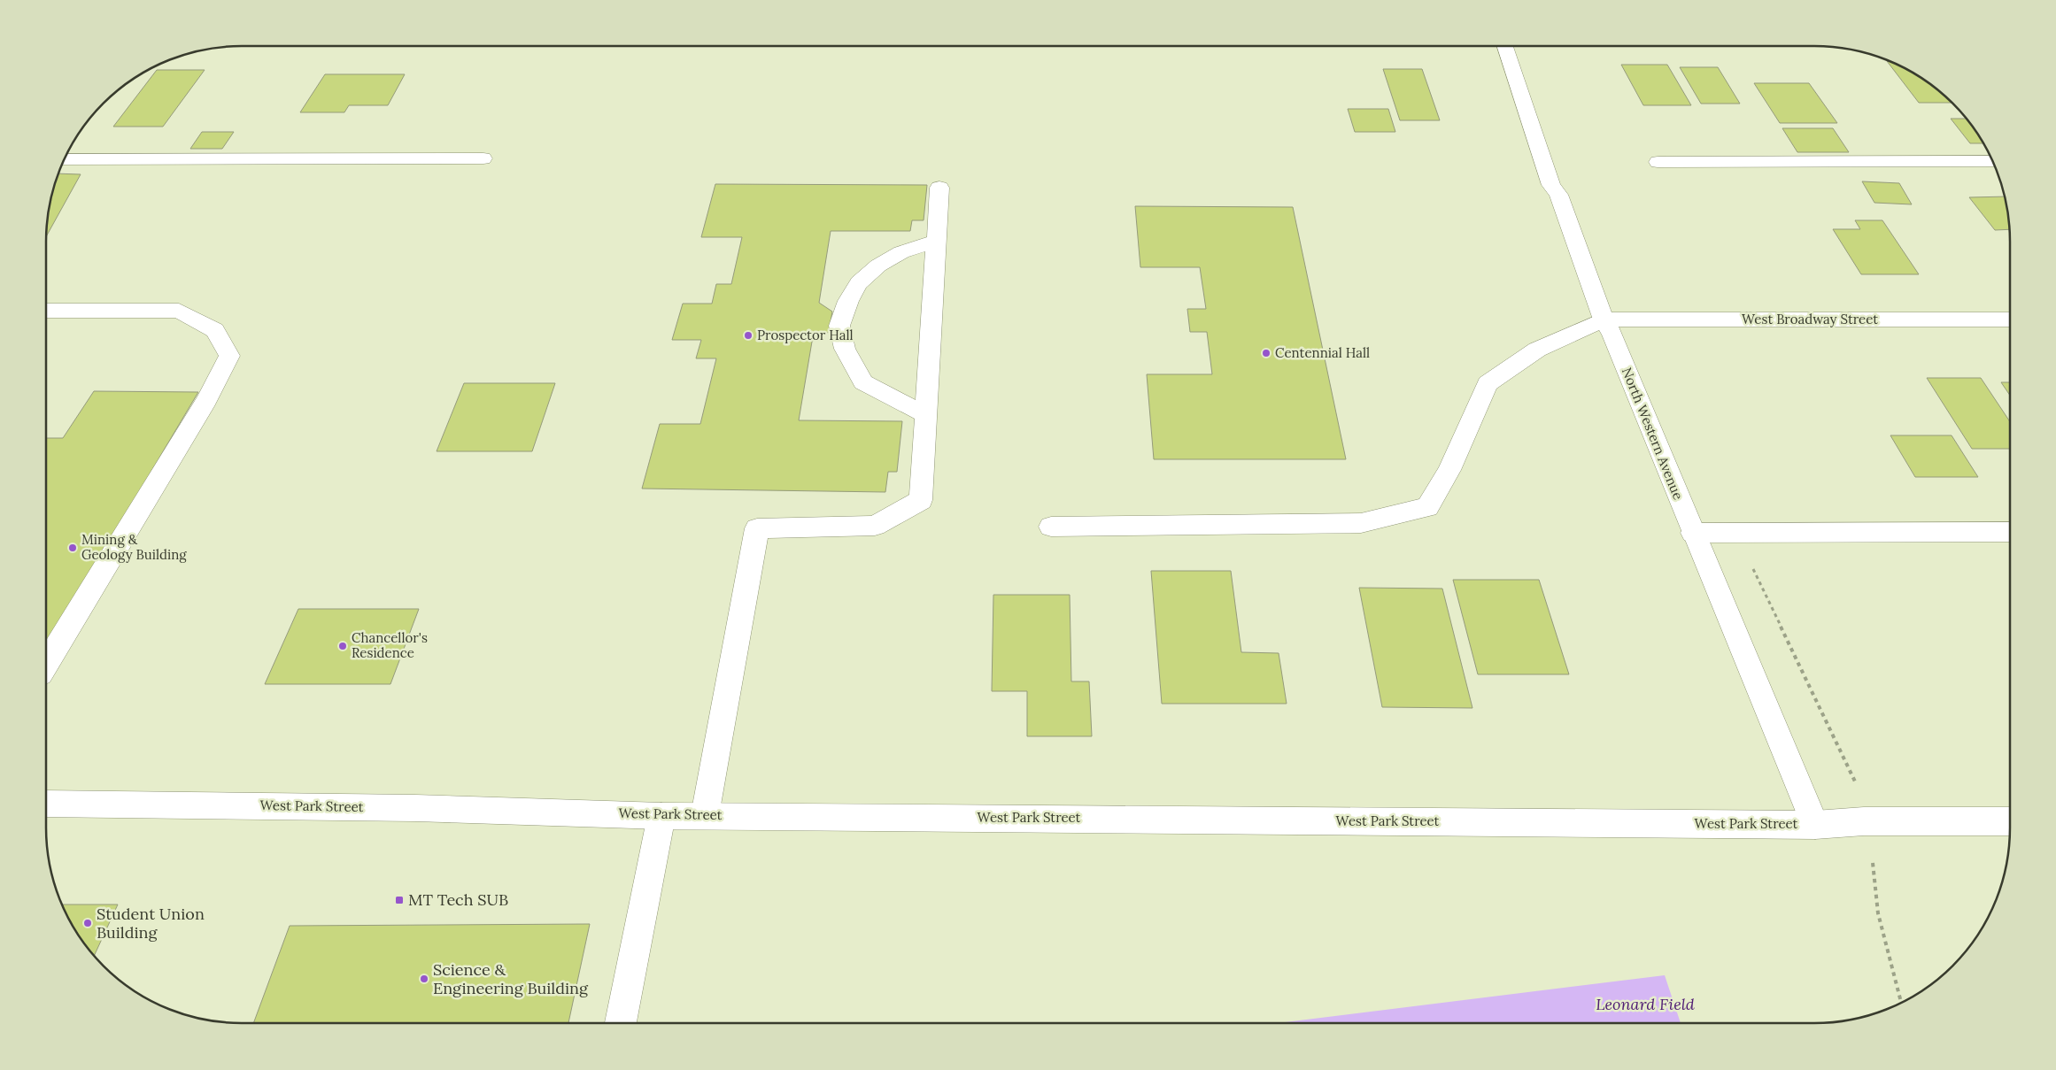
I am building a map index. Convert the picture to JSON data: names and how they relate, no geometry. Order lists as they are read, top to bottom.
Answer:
{
  "streets": {
    "street": ["West Broadway Street", "North Western Avenue", "West Park Street"]
  },
  "crossings": [
    ["West Broadway Street", "North Western Avenue"],
    ["North Western Avenue", "West Park Street"]
  ],
  "parks": ["Leonard Field"],
  "places": {
    "other": [
      "Prospector Hall",
      "Centennial Hall",
      "Mining & Geology Building",
      "Chancellor's Residence",
      "Student Union Building",
      "Science & Engineering Building"
    ],
    "transit": ["MT Tech SUB"]
  }
}
